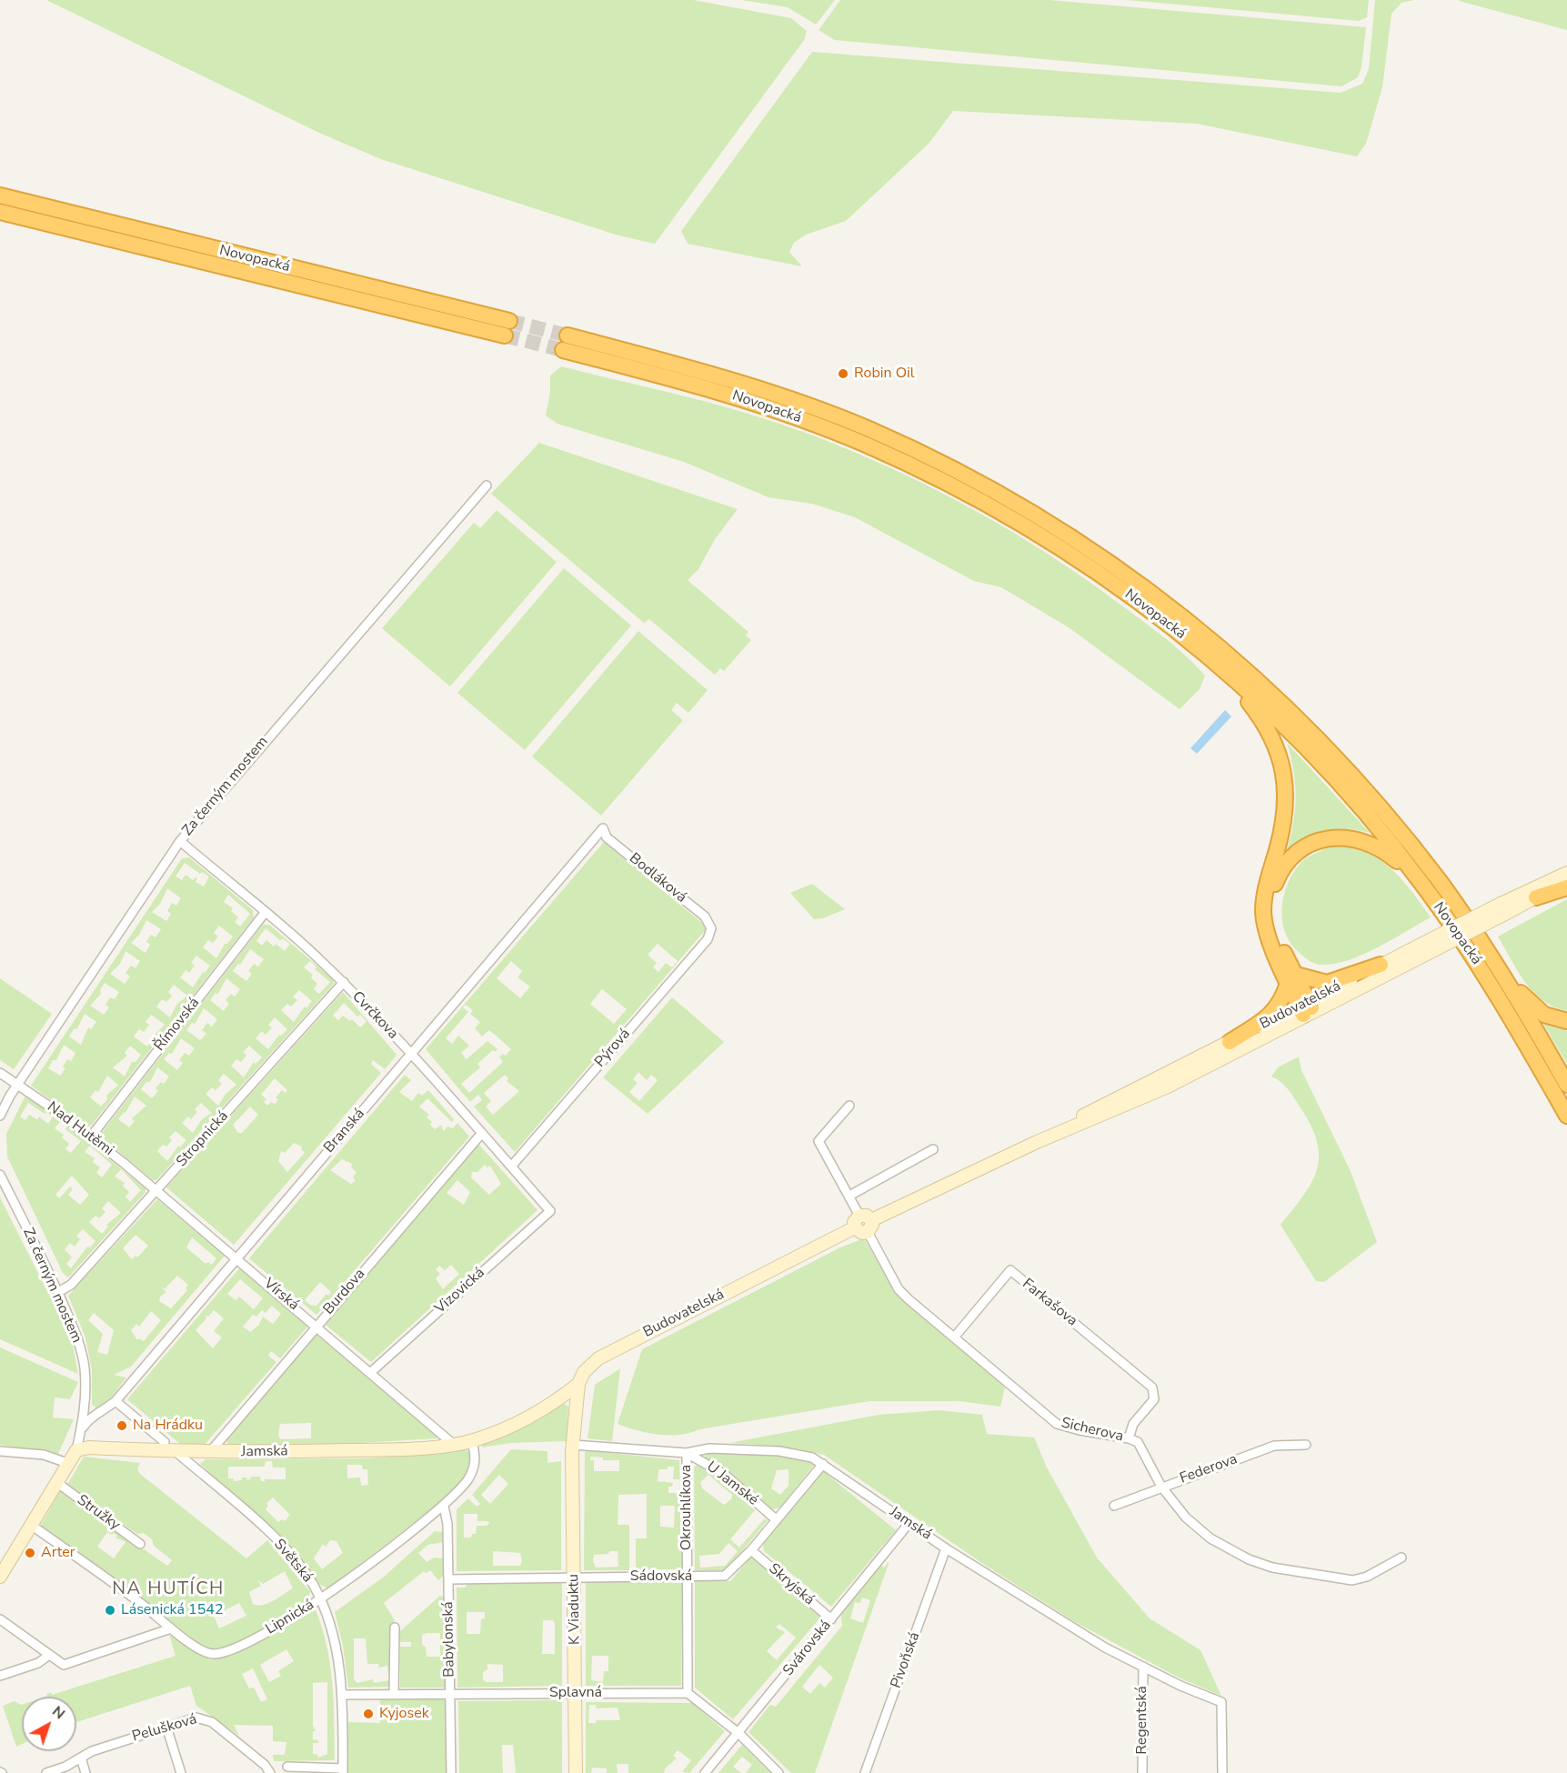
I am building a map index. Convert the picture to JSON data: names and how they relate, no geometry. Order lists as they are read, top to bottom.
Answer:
{
  "streets": {
    "highway": ["Novopacká"],
    "street": [
      "Za černým mostem",
      "Bodláková",
      "Budovatelská",
      "Cvrčkova",
      "Římovská",
      "Pýrová",
      "Nad Hutěmi",
      "Branská",
      "Stropnická",
      "Vizovická",
      "Burdova",
      "Vírská",
      "Farkašova",
      "Sicherova",
      "Jamská",
      "Federova",
      "U Jamské",
      "Okrouhlíkova",
      "Stružky",
      "Světská",
      "Sádovská",
      "Skryjská",
      "K Viaduktu",
      "Lipnická",
      "Babylonská",
      "Svárovská",
      "Pivoňská",
      "Splavná",
      "Regentská",
      "Pelušková"
    ]
  },
  "crossings": [
    ["Za černým mostem", "Cvrčkova"],
    ["Za černým mostem", "Nad Hutěmi"],
    ["Za černým mostem", "Branská"],
    ["Za černým mostem", "Stropnická"],
    ["Za černým mostem", "Jamská"],
    ["Za černým mostem", "Stružky"],
    ["Za černým mostem", "Lipnická"],
    ["Bodláková", "Pýrová"],
    ["Bodláková", "Branská"],
    ["Budovatelská", "Sicherova"],
    ["Cvrčkova", "Římovská"],
    ["Cvrčkova", "Pýrová"],
    ["Cvrčkova", "Branská"],
    ["Cvrčkova", "Stropnická"],
    ["Cvrčkova", "Vizovická"],
    ["Cvrčkova", "Burdova"],
    ["Římovská", "Nad Hutěmi"],
    ["Nad Hutěmi", "Stropnická"],
    ["Nad Hutěmi", "Vírská"],
    ["Branská", "Vírská"],
    ["Stropnická", "Vírská"],
    ["Vizovická", "Vírská"],
    ["Burdova", "Vírská"],
    ["Burdova", "Jamská"],
    ["Vírská", "Jamská"],
    ["Farkašova", "Sicherova"],
    ["Sicherova", "Federova"],
    ["Jamská", "U Jamské"],
    ["Jamská", "Okrouhlíkova"],
    ["Jamská", "Světská"],
    ["Jamská", "Sádovská"],
    ["Jamská", "K Viaduktu"],
    ["Jamská", "Svárovská"],
    ["Jamská", "Pivoňská"],
    ["Jamská", "Regentská"],
    ["U Jamské", "Okrouhlíkova"],
    ["U Jamské", "Sádovská"],
    ["Okrouhlíkova", "Sádovská"],
    ["Okrouhlíkova", "Splavná"],
    ["Světská", "Lipnická"],
    ["Světská", "Splavná"],
    ["Sádovská", "Skryjská"],
    ["Sádovská", "K Viaduktu"],
    ["Sádovská", "Babylonská"],
    ["Skryjská", "Svárovská"],
    ["K Viaduktu", "Splavná"],
    ["Lipnická", "Babylonská"],
    ["Babylonská", "Splavná"]
  ],
  "districts": ["NA HUTÍCH"],
  "places": [
    "Robin Oil",
    "Na Hrádku",
    "Arter",
    "Lásenická 1542",
    "Kyjosek"
  ],
  "north": "top right"
}
